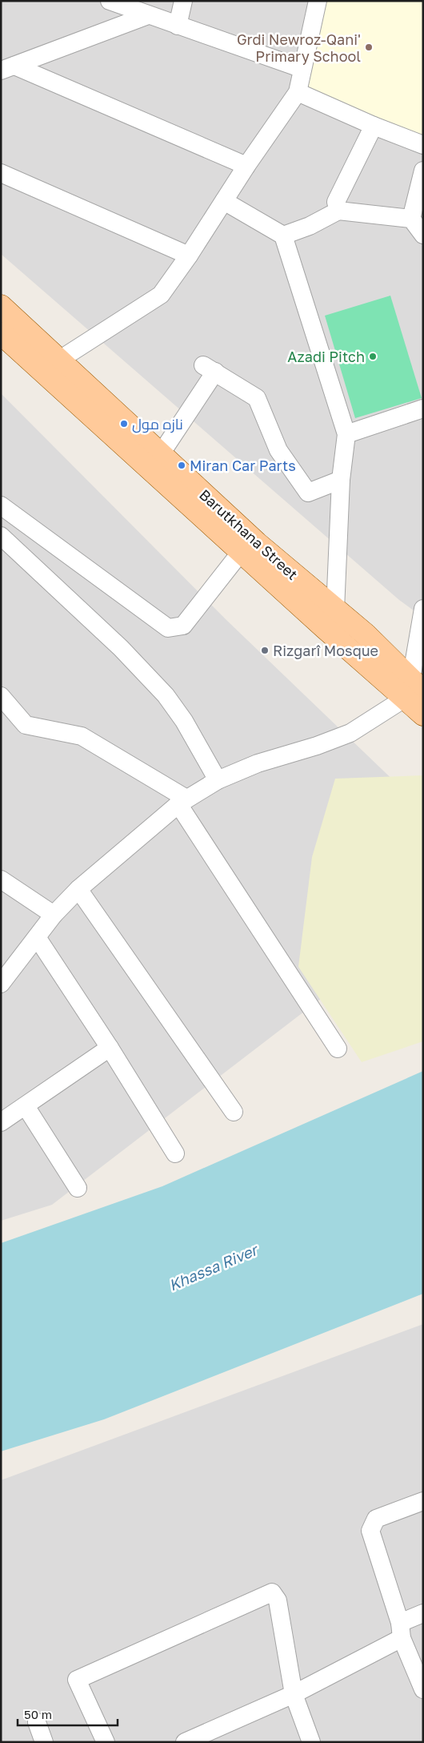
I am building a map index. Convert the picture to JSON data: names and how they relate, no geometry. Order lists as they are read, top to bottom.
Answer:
{
  "streets": {
    "main road": ["Barutkhana Street"]
  },
  "water": ["Khassa River"],
  "places": [
    "Grdi Newroz-Qani' Primary School",
    "Azadi Pitch",
    "نازه مول",
    "Miran Car Parts",
    "Rizgarî Mosque"
  ],
  "scale_bar": "50 m"
}
